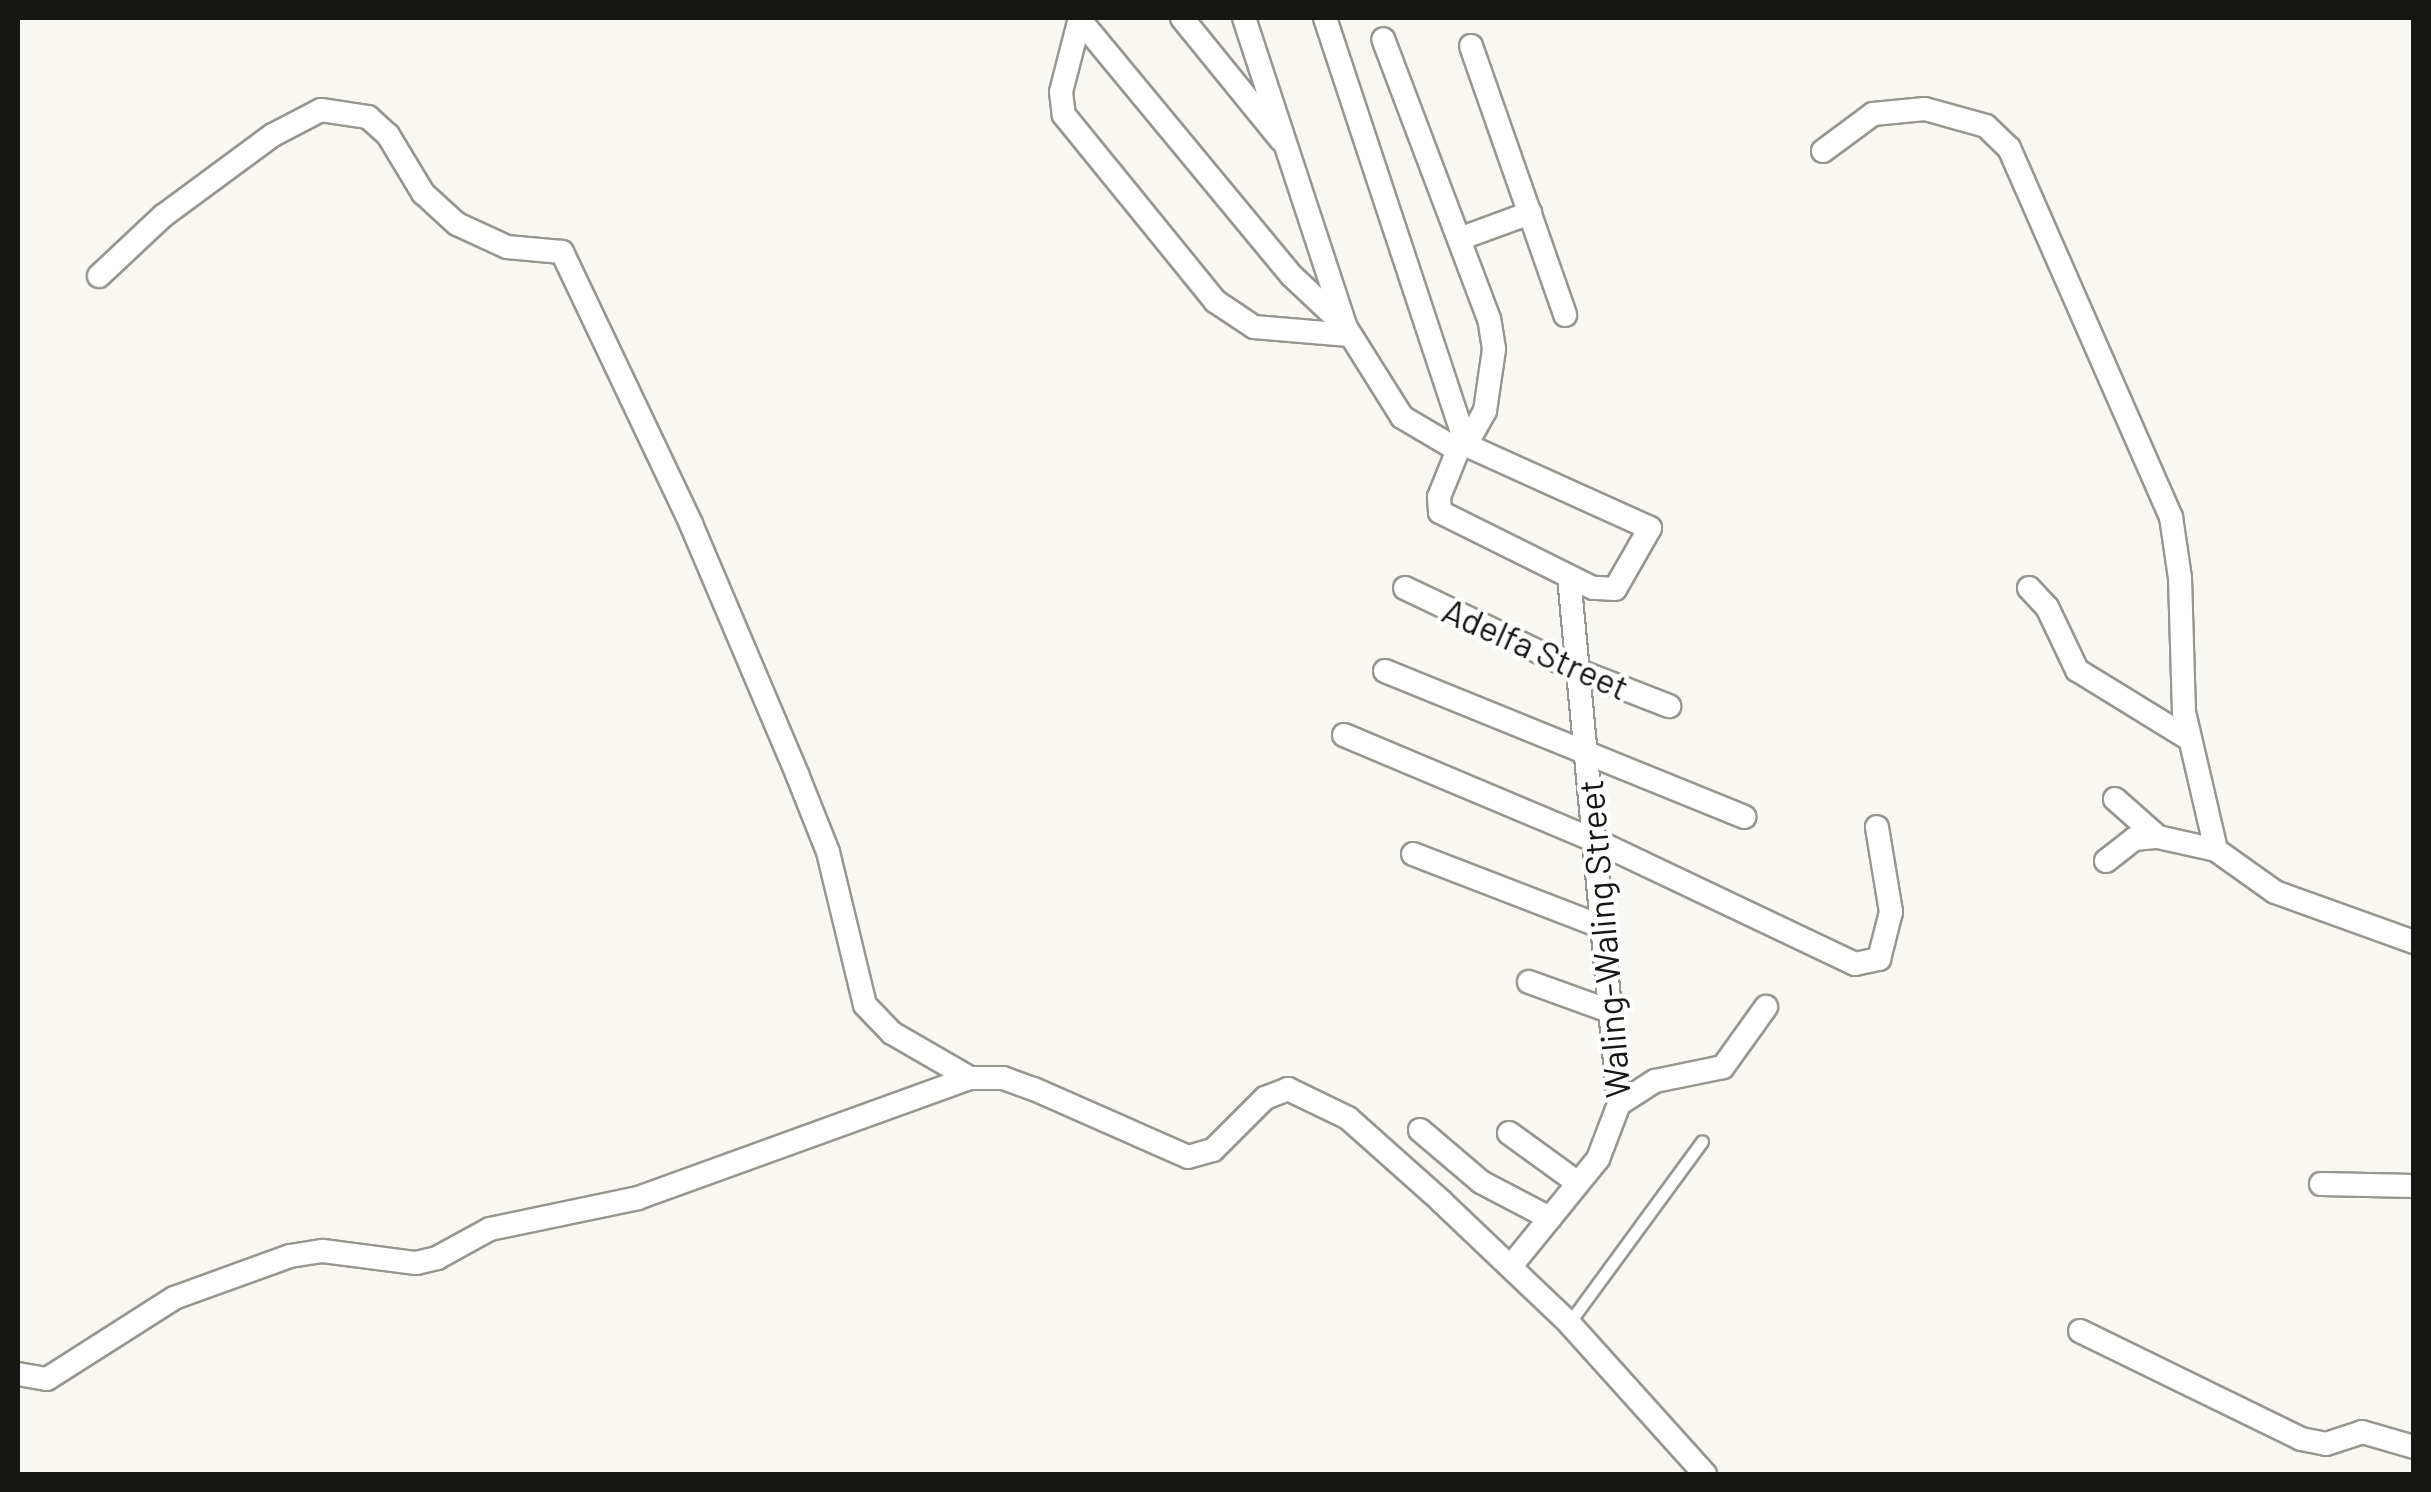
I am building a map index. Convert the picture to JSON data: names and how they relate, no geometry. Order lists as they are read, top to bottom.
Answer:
{
  "streets": {
    "street": ["Adelfa Street", "Waling-Waling Street"]
  },
  "crossings": [
    ["Adelfa Street", "Waling-Waling Street"]
  ]
}
